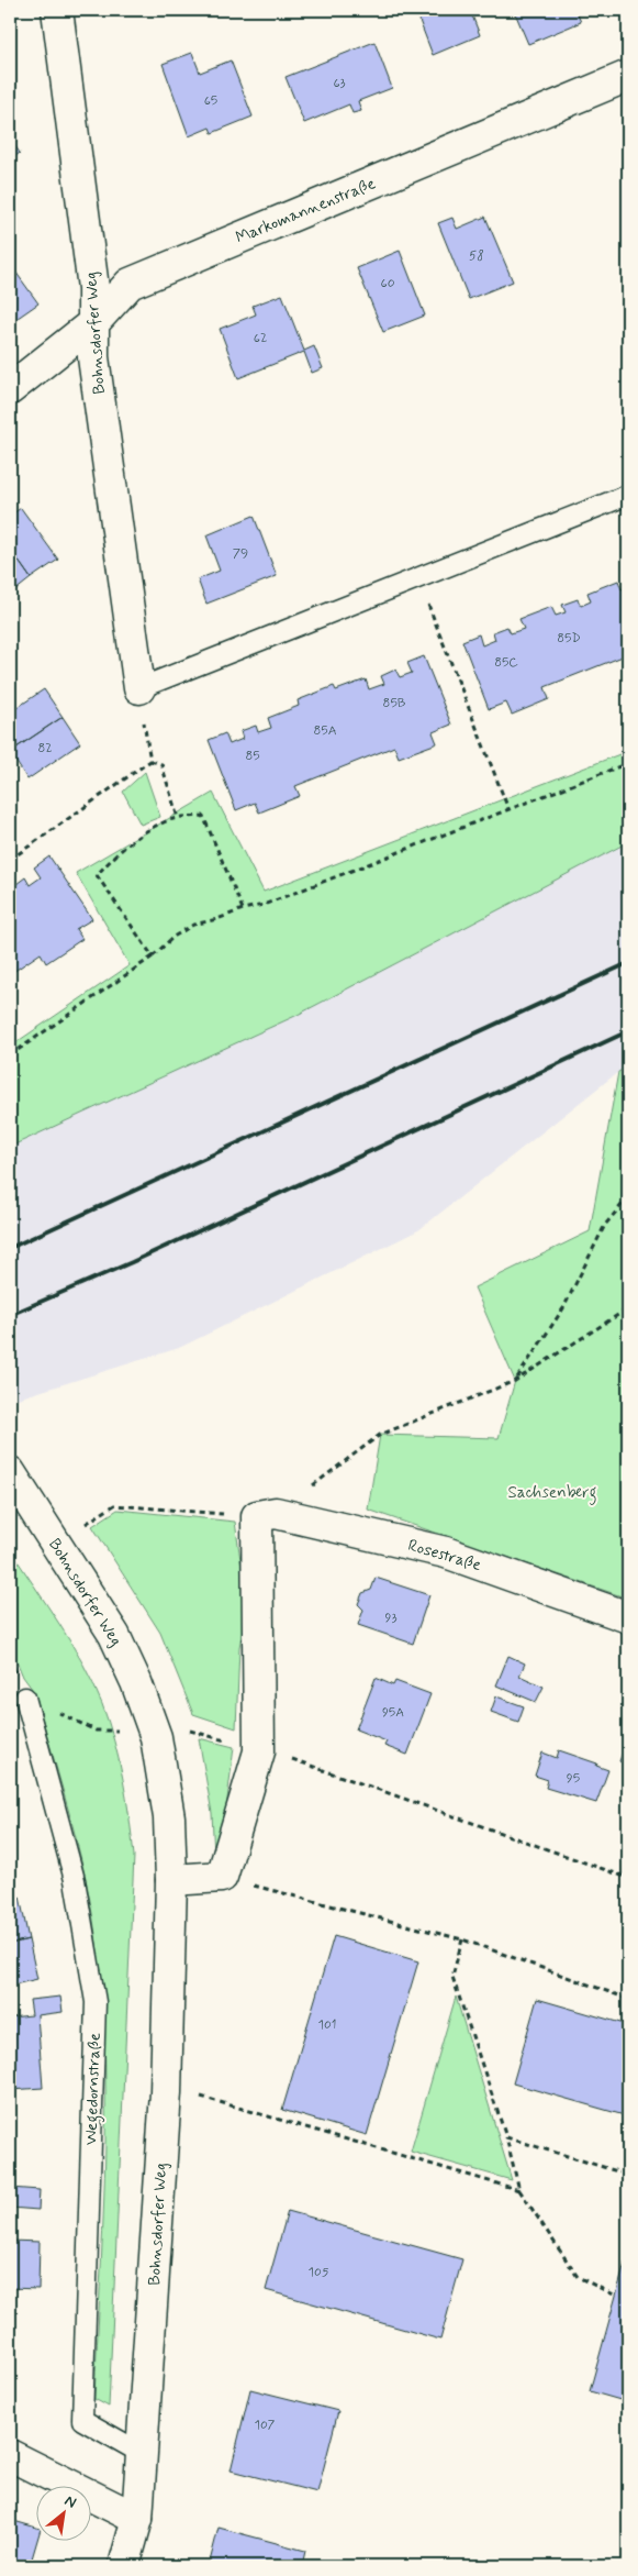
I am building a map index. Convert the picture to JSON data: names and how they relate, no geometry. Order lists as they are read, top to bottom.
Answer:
{
  "streets": {
    "street": ["Markomannenstraße", "Bohnsdorfer Weg", "Rosestraße"],
    "lane": ["Wegedornstraße"]
  },
  "crossings": [
    ["Markomannenstraße", "Bohnsdorfer Weg"],
    ["Bohnsdorfer Weg", "Wegedornstraße"]
  ],
  "parks": ["Sachsenberg"],
  "house_numbers": [
    "63",
    "65",
    "58",
    "60",
    "62",
    "79",
    "85D",
    "85C",
    "85B",
    "85A",
    "82",
    "85",
    "93",
    "95A",
    "95",
    "101",
    "105",
    "107"
  ],
  "north": "top right"
}
